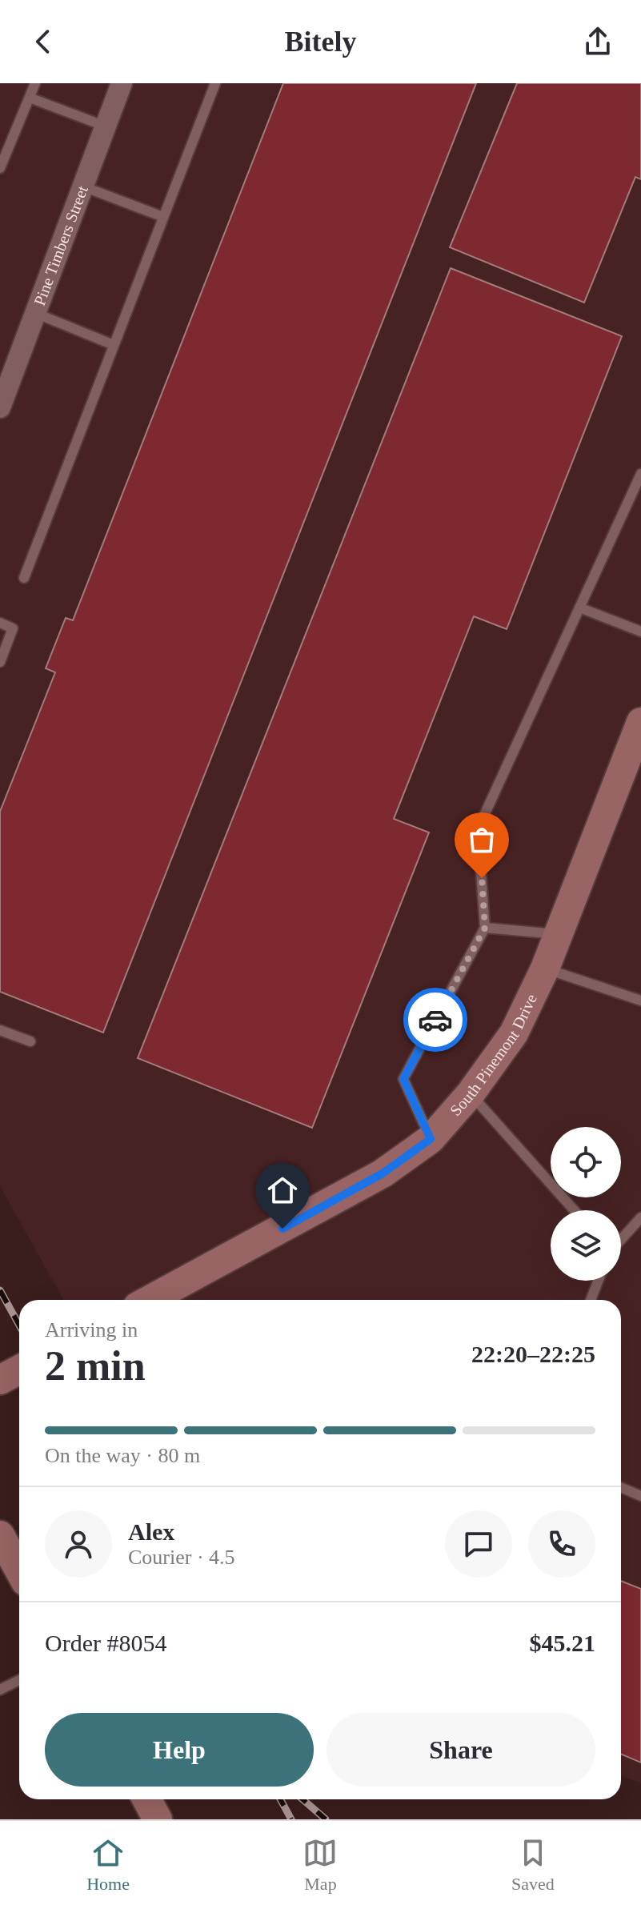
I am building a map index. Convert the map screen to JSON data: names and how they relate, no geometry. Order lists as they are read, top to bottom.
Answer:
{
  "streets": {
    "street": ["Pine Timbers Street", "South Pinemont Drive"]
  },
  "page": {
    "header": "Bitely",
    "heading": ["2 min", "Arriving in", "22:20–22:25"],
    "panel": [
      "Alex",
      "Courier · 4.5",
      "Order #8054",
      "$45.21"
    ],
    "bar": "On the way · 80 m",
    "buttons": ["Help", "Share"],
    "tabs": ["Home", "Map", "Saved"]
  }
}
